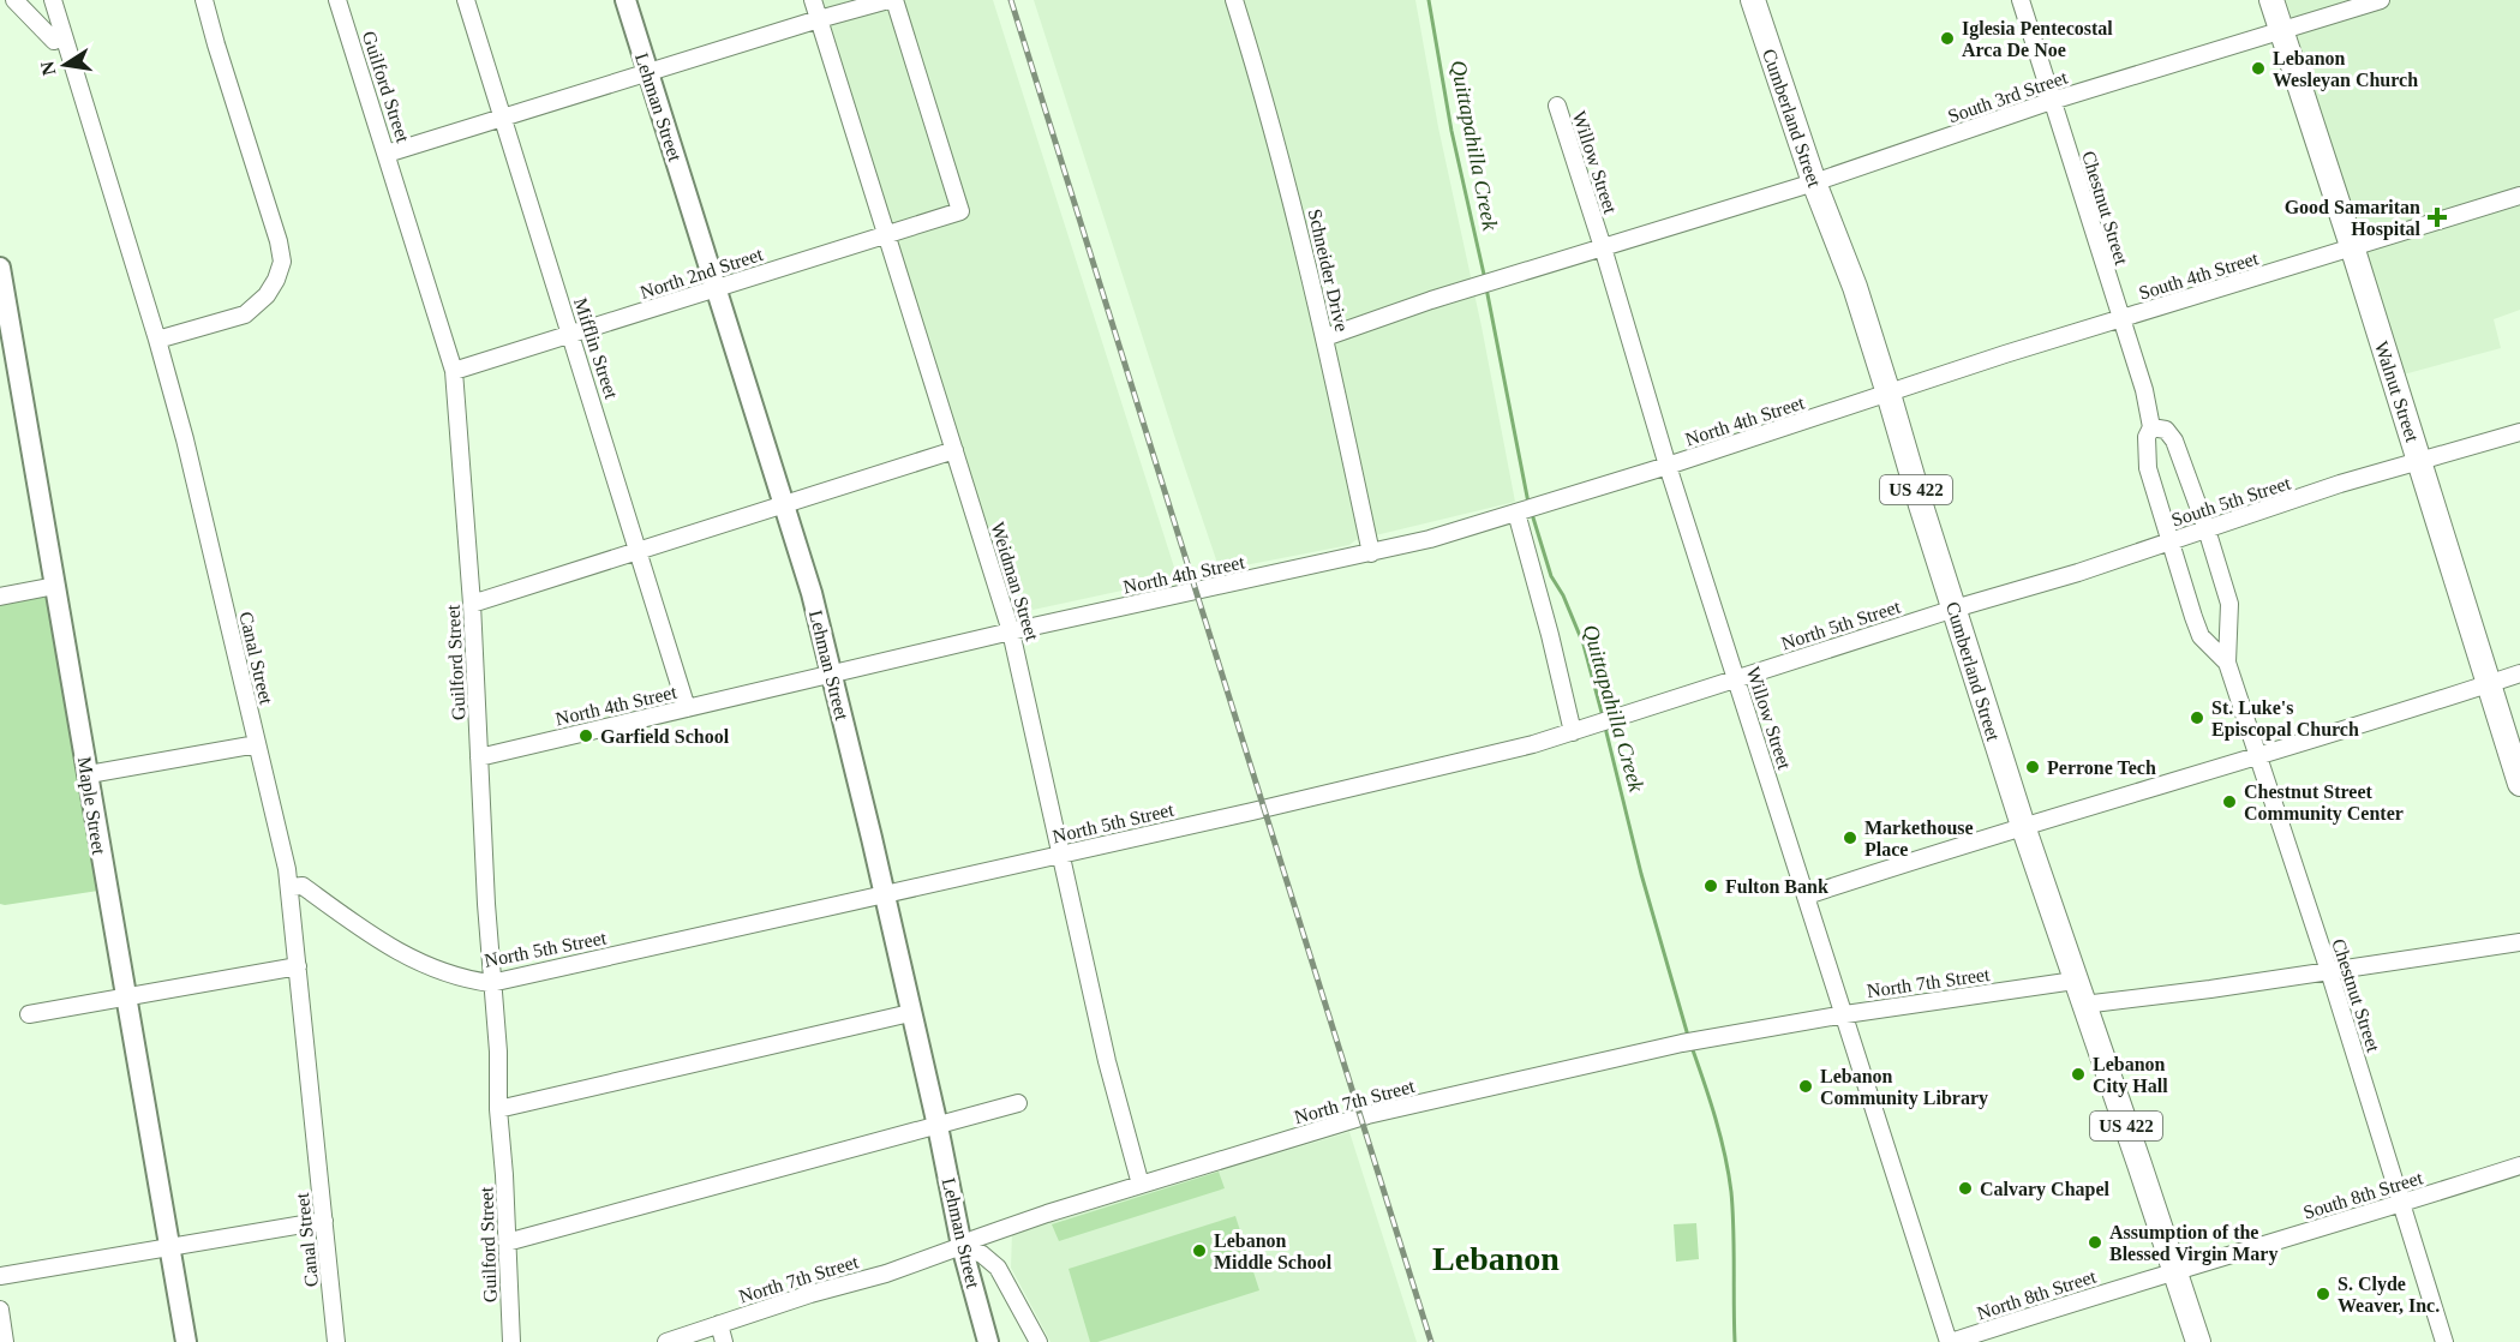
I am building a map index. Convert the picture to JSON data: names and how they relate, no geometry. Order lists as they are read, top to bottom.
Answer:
{
  "streets": {
    "highway": ["Cumberland Street", "Walnut Street", "US 422"],
    "main road": ["Lehman Street", "Maple Street"],
    "street": [
      "Guilford Street",
      "South 3rd Street",
      "Willow Street",
      "Chestnut Street",
      "Schneider Drive",
      "North 2nd Street",
      "South 4th Street",
      "Mifflin Street",
      "North 4th Street",
      "South 5th Street",
      "Weidman Street",
      "North 5th Street",
      "Canal Street",
      "North 7th Street",
      "South 8th Street",
      "North 8th Street"
    ]
  },
  "crossings": [
    ["Guilford Street", "North 2nd Street"],
    ["Guilford Street", "North 4th Street"],
    ["Guilford Street", "North 5th Street"],
    ["South 3rd Street", "Cumberland Street"],
    ["South 3rd Street", "Willow Street"],
    ["South 3rd Street", "Chestnut Street"],
    ["South 3rd Street", "Schneider Drive"],
    ["South 3rd Street", "Walnut Street"],
    ["Lehman Street", "North 2nd Street"],
    ["Lehman Street", "North 4th Street"],
    ["Lehman Street", "North 5th Street"],
    ["Lehman Street", "North 7th Street"],
    ["Cumberland Street", "South 4th Street"],
    ["Cumberland Street", "North 4th Street"],
    ["Cumberland Street", "South 5th Street"],
    ["Cumberland Street", "North 5th Street"],
    ["Cumberland Street", "North 7th Street"],
    ["Cumberland Street", "South 8th Street"],
    ["Cumberland Street", "North 8th Street"],
    ["Willow Street", "North 4th Street"],
    ["Willow Street", "North 5th Street"],
    ["Willow Street", "North 7th Street"],
    ["Willow Street", "North 8th Street"],
    ["Chestnut Street", "South 4th Street"],
    ["Chestnut Street", "South 5th Street"],
    ["Chestnut Street", "South 8th Street"],
    ["Schneider Drive", "North 4th Street"],
    ["North 2nd Street", "Mifflin Street"],
    ["North 2nd Street", "Weidman Street"],
    ["South 4th Street", "Walnut Street"],
    ["South 4th Street", "North 4th Street"],
    ["Mifflin Street", "North 4th Street"],
    ["Walnut Street", "South 5th Street"],
    ["North 4th Street", "Weidman Street"],
    ["South 5th Street", "North 5th Street"],
    ["Weidman Street", "North 5th Street"],
    ["Weidman Street", "North 7th Street"],
    ["North 5th Street", "Canal Street"],
    ["South 8th Street", "North 8th Street"]
  ],
  "districts": ["Lebanon"],
  "water": ["Quittapahilla Creek"],
  "places": {
    "other": [
      "Iglesia Pentecostal Arca De Noe",
      "Lebanon Wesleyan Church",
      "St. Luke's Episcopal Church",
      "Garfield School",
      "Perrone Tech",
      "Chestnut Street Community Center",
      "Markethouse Place",
      "Fulton Bank",
      "Lebanon City Hall",
      "Lebanon Community Library",
      "Calvary Chapel",
      "Assumption of the Blessed Virgin Mary",
      "Lebanon Middle School",
      "S. Clyde Weaver, Inc."
    ],
    "health": ["Good Samaritan Hospital"]
  },
  "north": "left"
}
